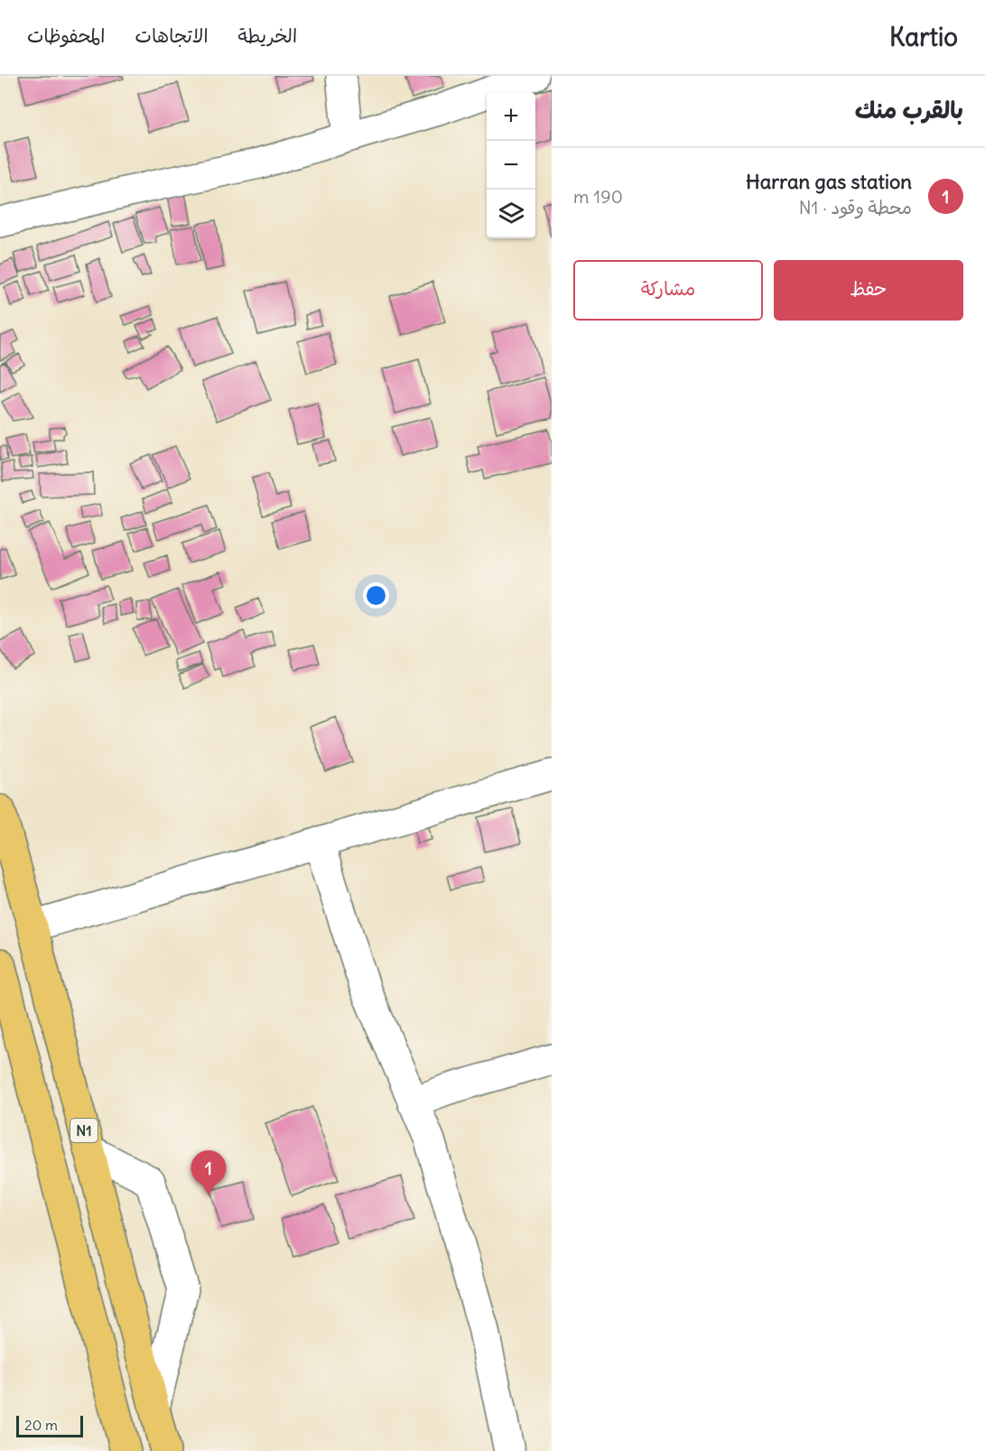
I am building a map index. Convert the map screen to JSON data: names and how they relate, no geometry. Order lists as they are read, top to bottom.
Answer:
{
  "streets": {
    "highway": ["N1"]
  },
  "scale_bar": "20 m",
  "page": {
    "header": "Kartio",
    "nav": ["الخريطة", "الاتجاهات", "المحفوظات"],
    "heading": "بالقرب منك",
    "map_buttons": ["+", "−"],
    "list": [
      {
        "mark": "1",
        "name": "Harran gas station",
        "note": "محطة وقود · N1",
        "value": "190 m"
      }
    ],
    "buttons": ["حفظ", "مشاركة"],
    "pins": "1",
    "scale": "20 m"
  }
}
